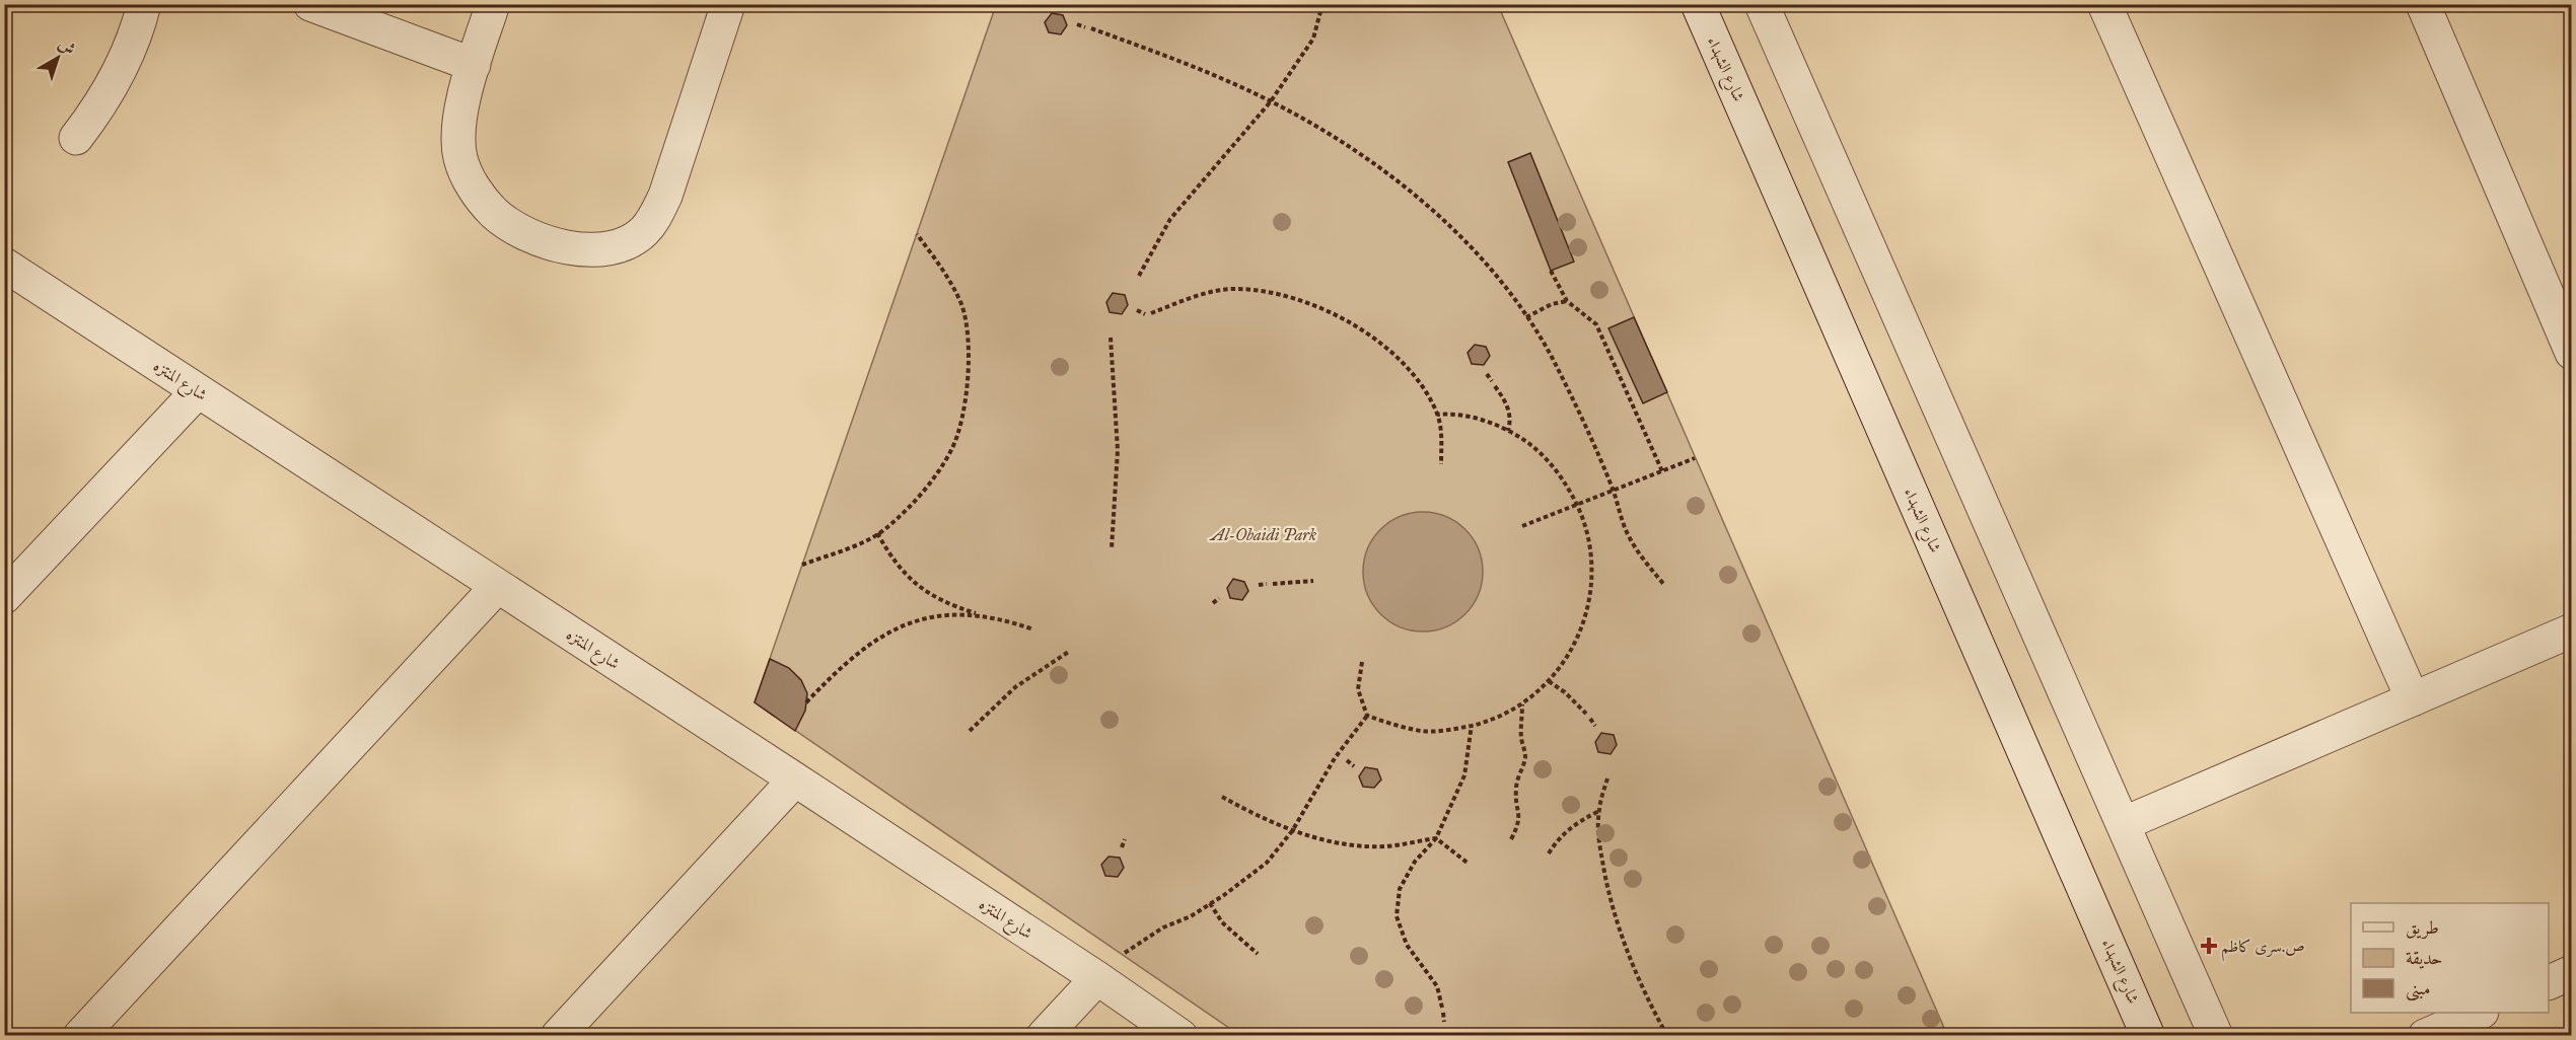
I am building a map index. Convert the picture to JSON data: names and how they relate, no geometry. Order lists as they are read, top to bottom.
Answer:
{
  "streets": {
    "street": ["شارع الشهداء", "شارع المنتزه"]
  },
  "parks": ["Al-Obaidi Park"],
  "places": {
    "health": ["ص.سرى كاظم"]
  },
  "legend": ["طريق", "حديقة", "مبنى"],
  "north": "top right"
}
